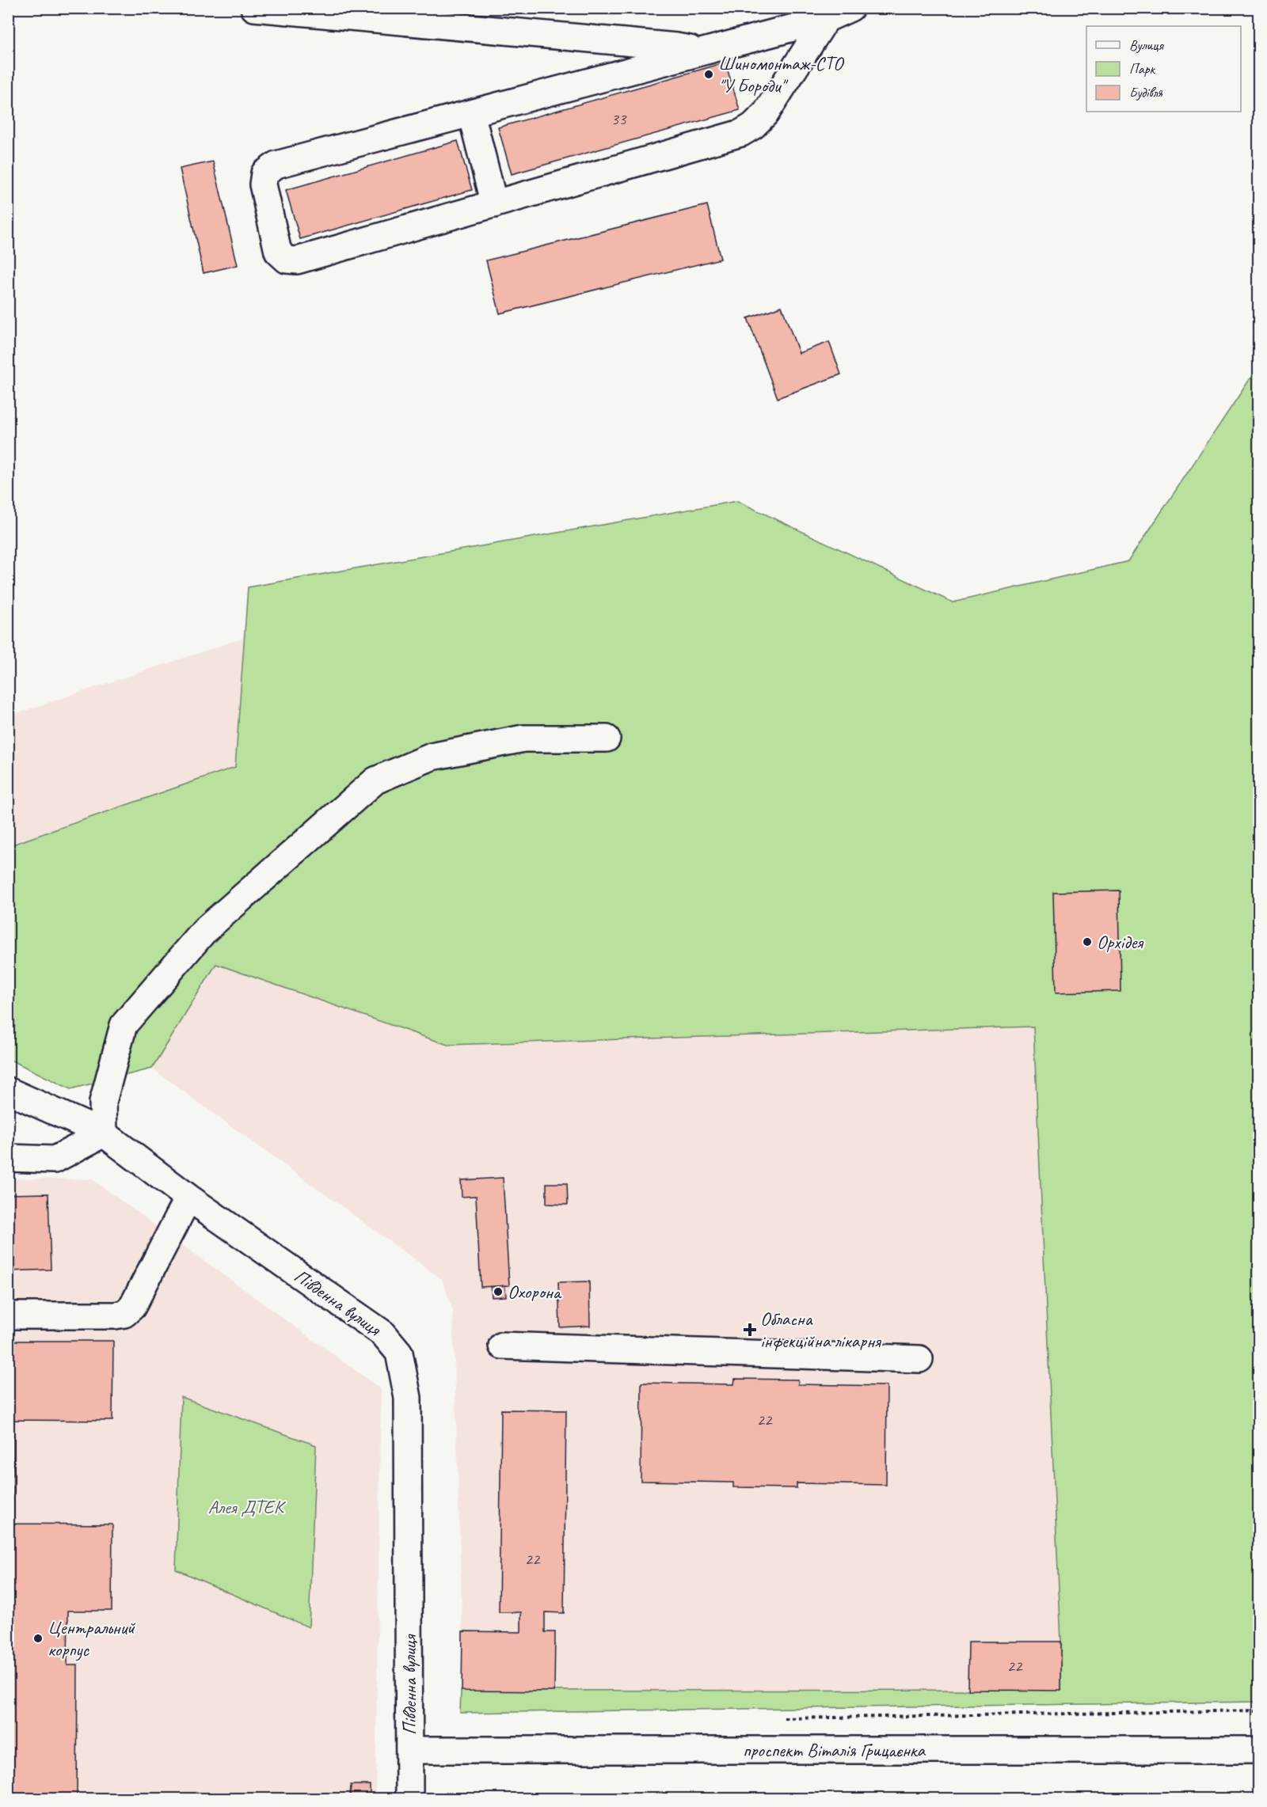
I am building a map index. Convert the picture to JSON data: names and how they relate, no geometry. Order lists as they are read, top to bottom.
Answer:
{
  "streets": {
    "street": ["Південна вулиця", "проспект Віталія Грицаєнка"]
  },
  "crossings": [
    ["Південна вулиця", "проспект Віталія Грицаєнка"]
  ],
  "parks": ["Алея ДТЕК"],
  "places": {
    "other": [
      "Шиномонтаж-СТО \"У Бороди\"",
      "Орхідея",
      "Охорона",
      "Центральний корпус"
    ],
    "health": ["Обласна інфекційна лікарня"]
  },
  "house_numbers": [
    "33",
    "22",
    "22",
    "22"
  ],
  "legend": ["Вулиця", "Парк", "Будівля"]
}
